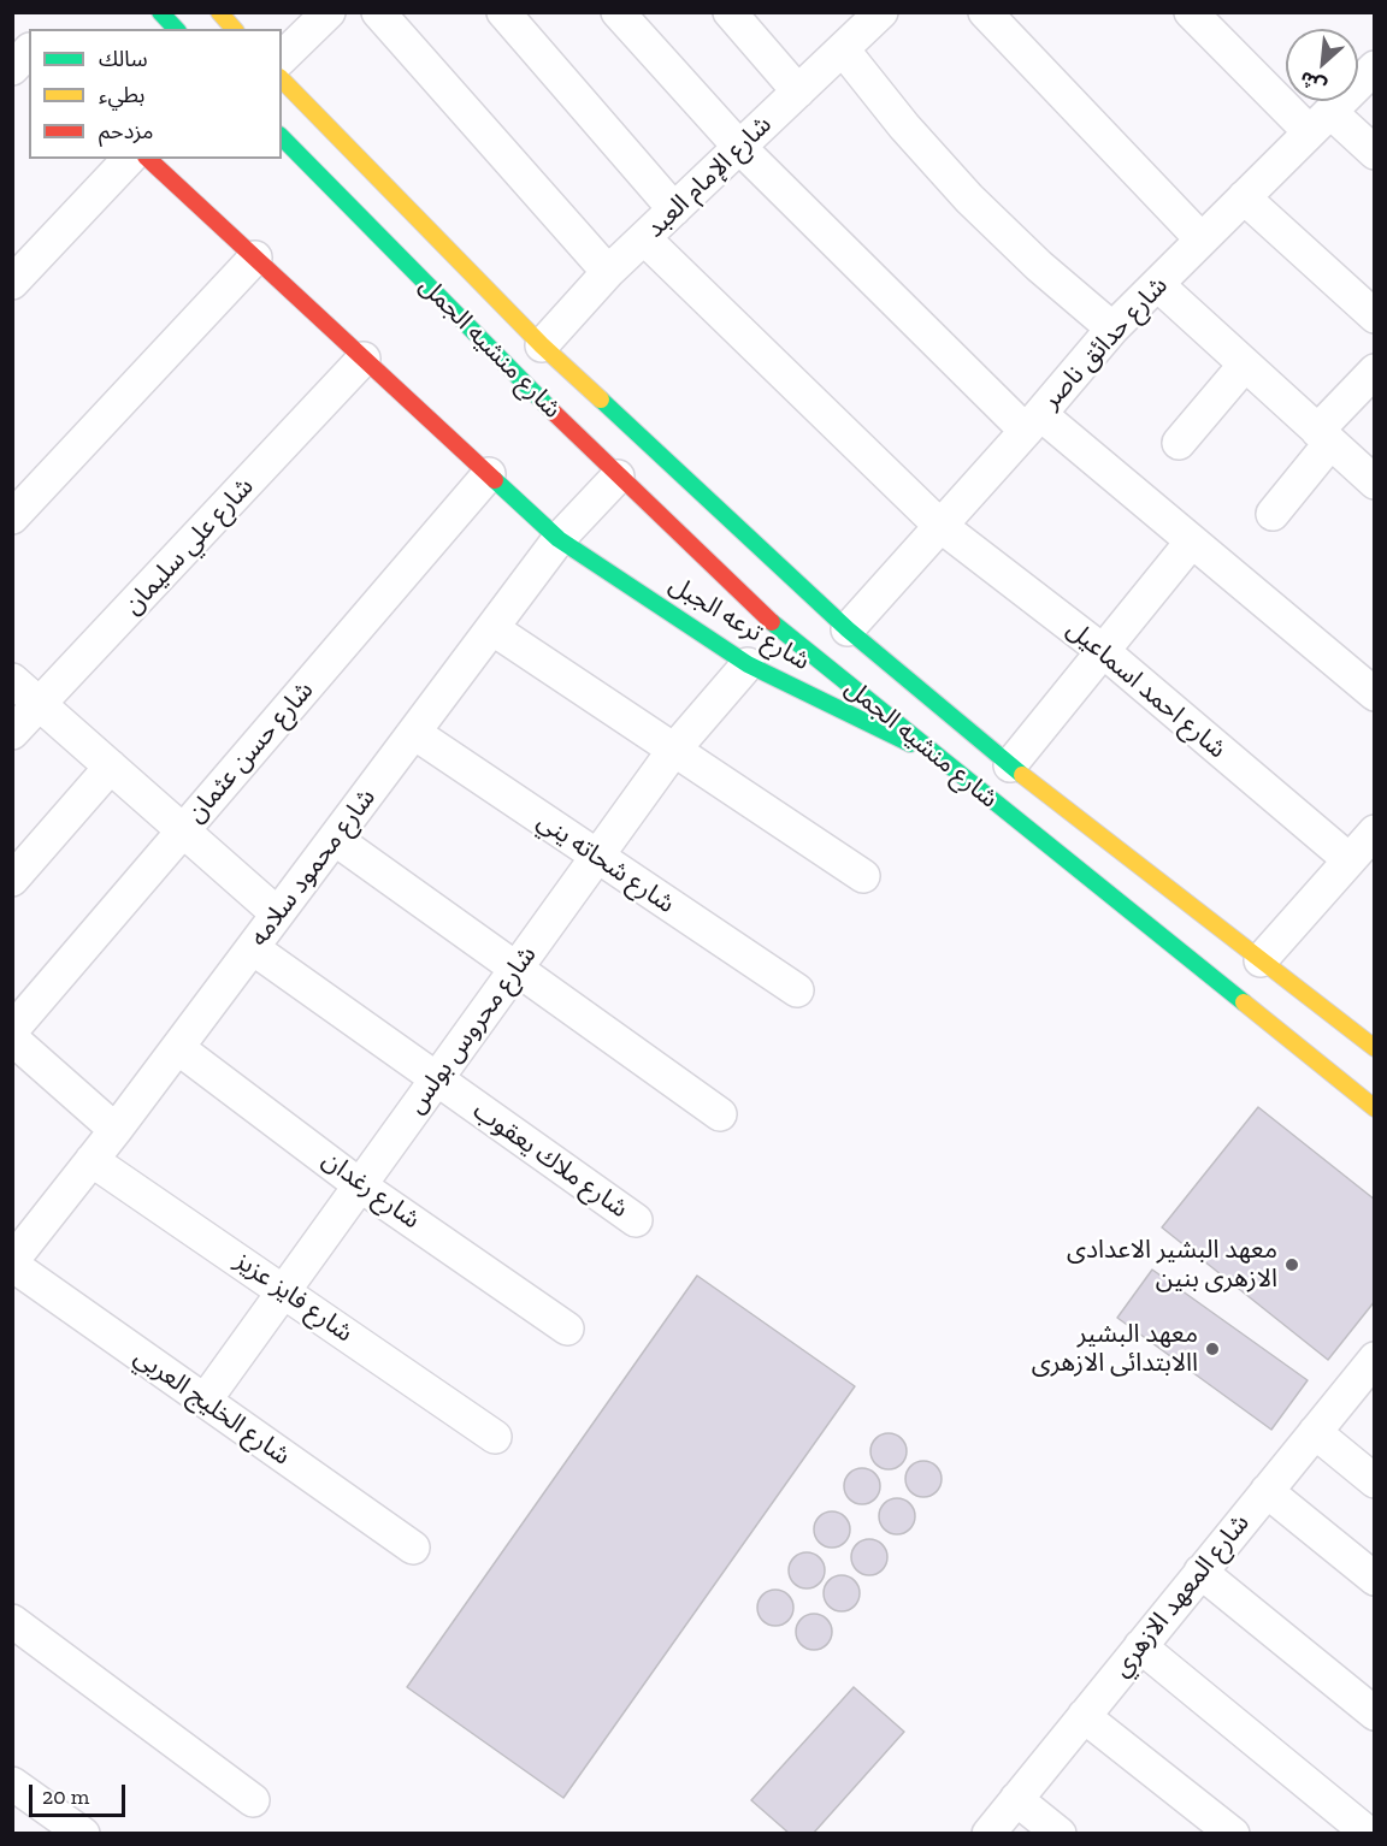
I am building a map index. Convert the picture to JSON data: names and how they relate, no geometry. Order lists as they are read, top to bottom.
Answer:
{
  "streets": {
    "main road": ["شارع منشيه الجمل", "شارع ترعه الجبل"],
    "street": [
      "شارع الإمام العبد",
      "شارع حدائق ناصر",
      "شارع علي سليمان",
      "شارع احمد اسماعيل",
      "شارع حسن عثمان",
      "شارع شحاته يني",
      "شارع محمود سلامه",
      "شارع محروس بولس",
      "شارع ملاك يعقوب",
      "شارع رغدان",
      "شارع فايز عزيز",
      "شارع الخليج العربي",
      "شارع المعهد الازهري"
    ]
  },
  "crossings": [
    ["شارع الإمام العبد", "شارع منشيه الجمل"],
    ["شارع الإمام العبد", "شارع احمد اسماعيل"],
    ["شارع حدائق ناصر", "شارع منشيه الجمل"],
    ["شارع حدائق ناصر", "شارع احمد اسماعيل"],
    ["شارع منشيه الجمل", "شارع ترعه الجبل"],
    ["شارع منشيه الجمل", "شارع محمود سلامه"],
    ["شارع ترعه الجبل", "شارع محمود سلامه"],
    ["شارع ترعه الجبل", "شارع محروس بولس"],
    ["شارع شحاته يني", "شارع محمود سلامه"],
    ["شارع شحاته يني", "شارع محروس بولس"],
    ["شارع محمود سلامه", "شارع ملاك يعقوب"],
    ["شارع محمود سلامه", "شارع رغدان"],
    ["شارع محمود سلامه", "شارع فايز عزيز"],
    ["شارع محمود سلامه", "شارع الخليج العربي"],
    ["شارع محروس بولس", "شارع ملاك يعقوب"],
    ["شارع محروس بولس", "شارع رغدان"],
    ["شارع محروس بولس", "شارع فايز عزيز"],
    ["شارع محروس بولس", "شارع الخليج العربي"]
  ],
  "places": ["معهد البشير الاعدادى الازهرى بنين", "معهد البشير االابتدائى الازهرى"],
  "legend": ["سالك", "بطيء", "مزدحم"],
  "scale_bar": "20 m",
  "north": "bottom left"
}
